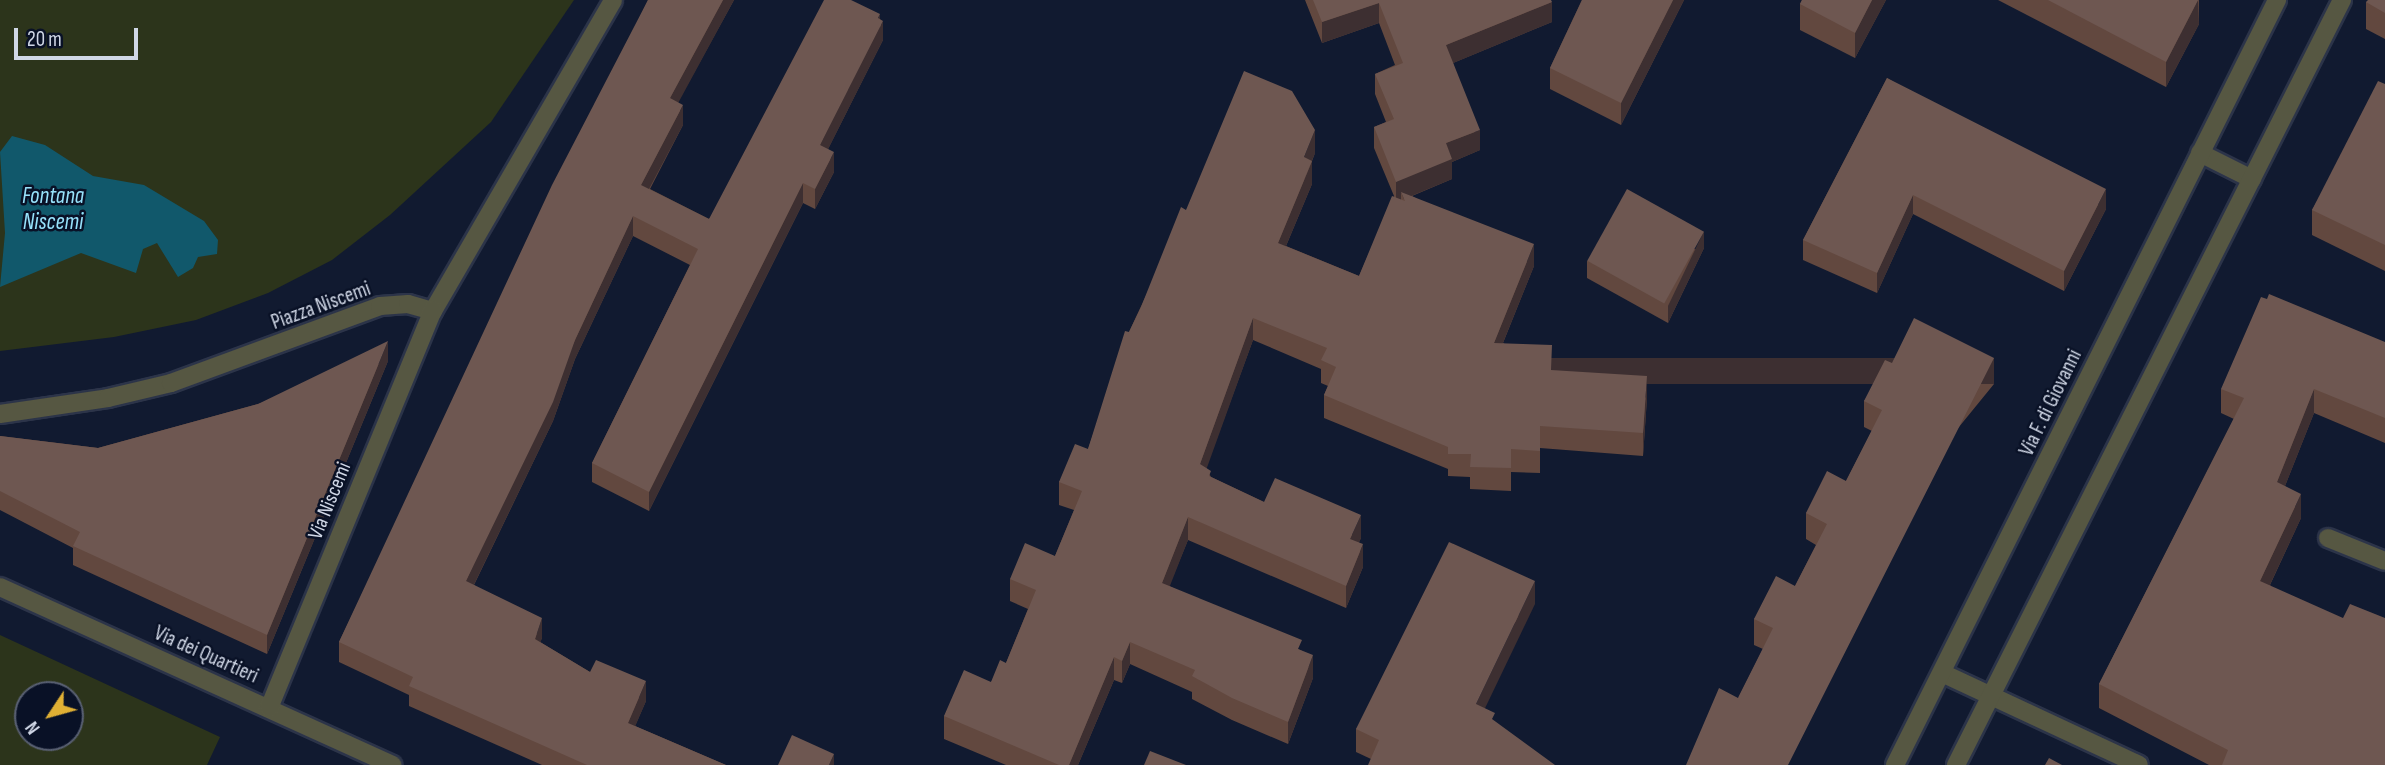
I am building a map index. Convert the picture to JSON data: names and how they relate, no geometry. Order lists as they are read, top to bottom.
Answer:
{
  "streets": {
    "street": [
      "Piazza Niscemi",
      "Via F. di Giovanni",
      "Via Niscemi",
      "Via dei Quartieri"
    ]
  },
  "crossings": [
    ["Piazza Niscemi", "Via Niscemi"],
    ["Via Niscemi", "Via dei Quartieri"]
  ],
  "water": ["Fontana Niscemi"],
  "scale_bar": "20 m",
  "north": "bottom left"
}
